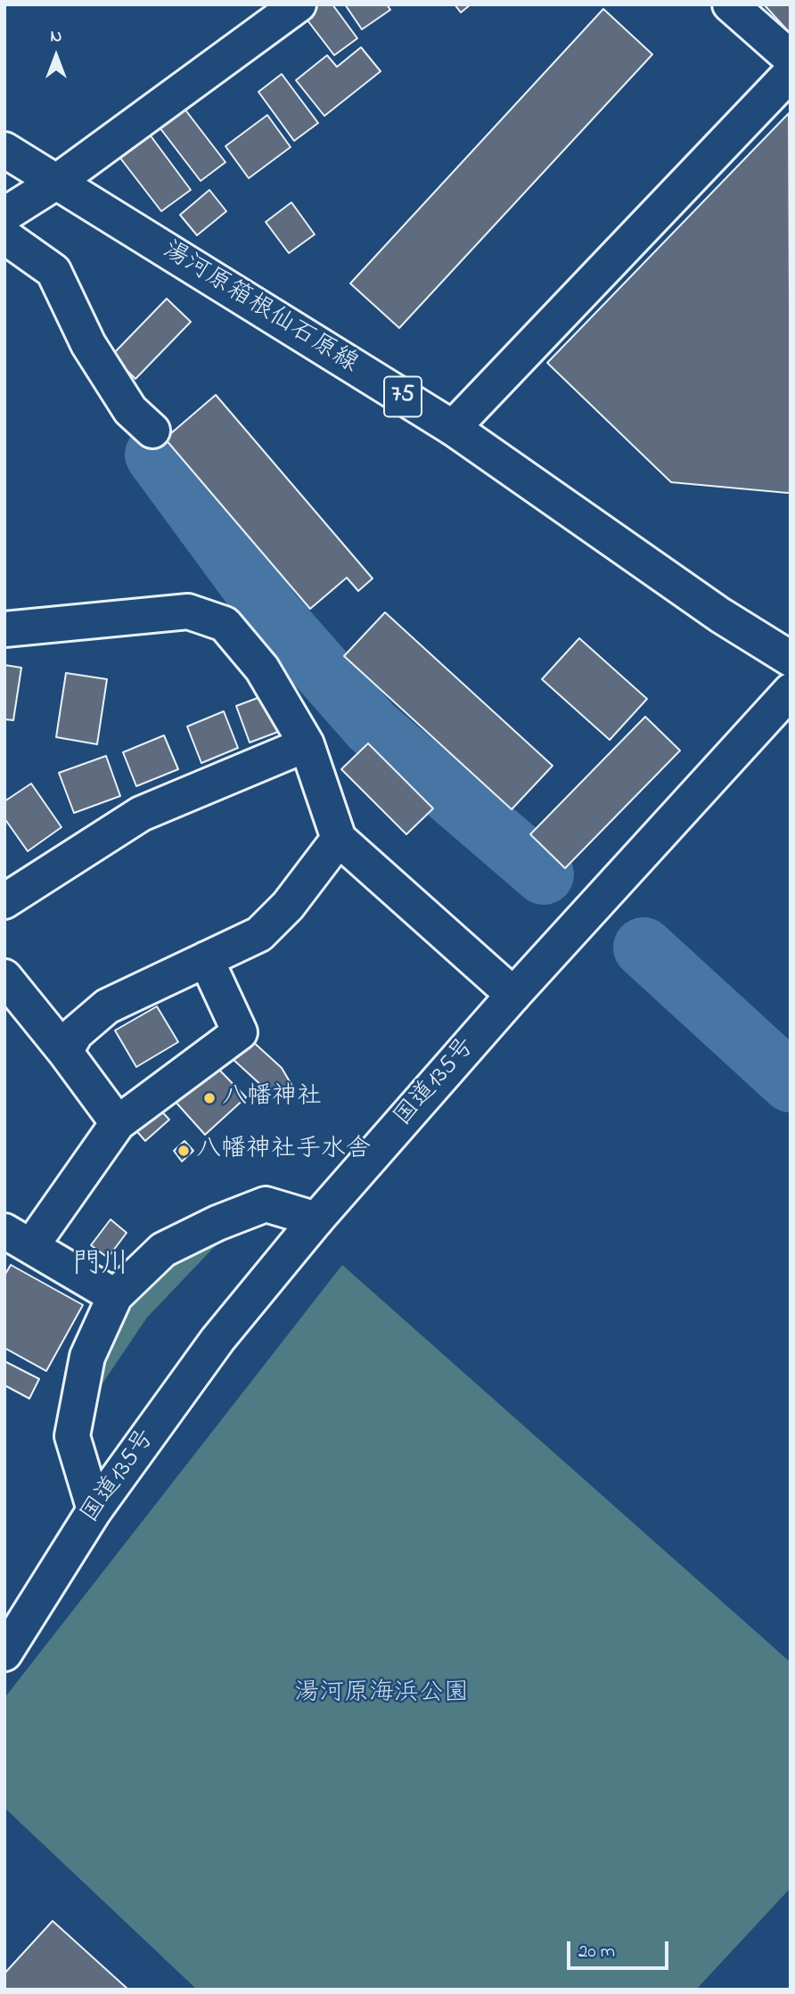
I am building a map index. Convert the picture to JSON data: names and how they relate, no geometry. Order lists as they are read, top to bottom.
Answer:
{
  "streets": {
    "main road": ["湯河原箱根仙石原線", "75", "国道135号"]
  },
  "districts": ["門川"],
  "parks": ["湯河原海浜公園"],
  "places": ["八幡神社", "八幡神社手水舎"],
  "scale_bar": "20 m",
  "north": "top"
}
